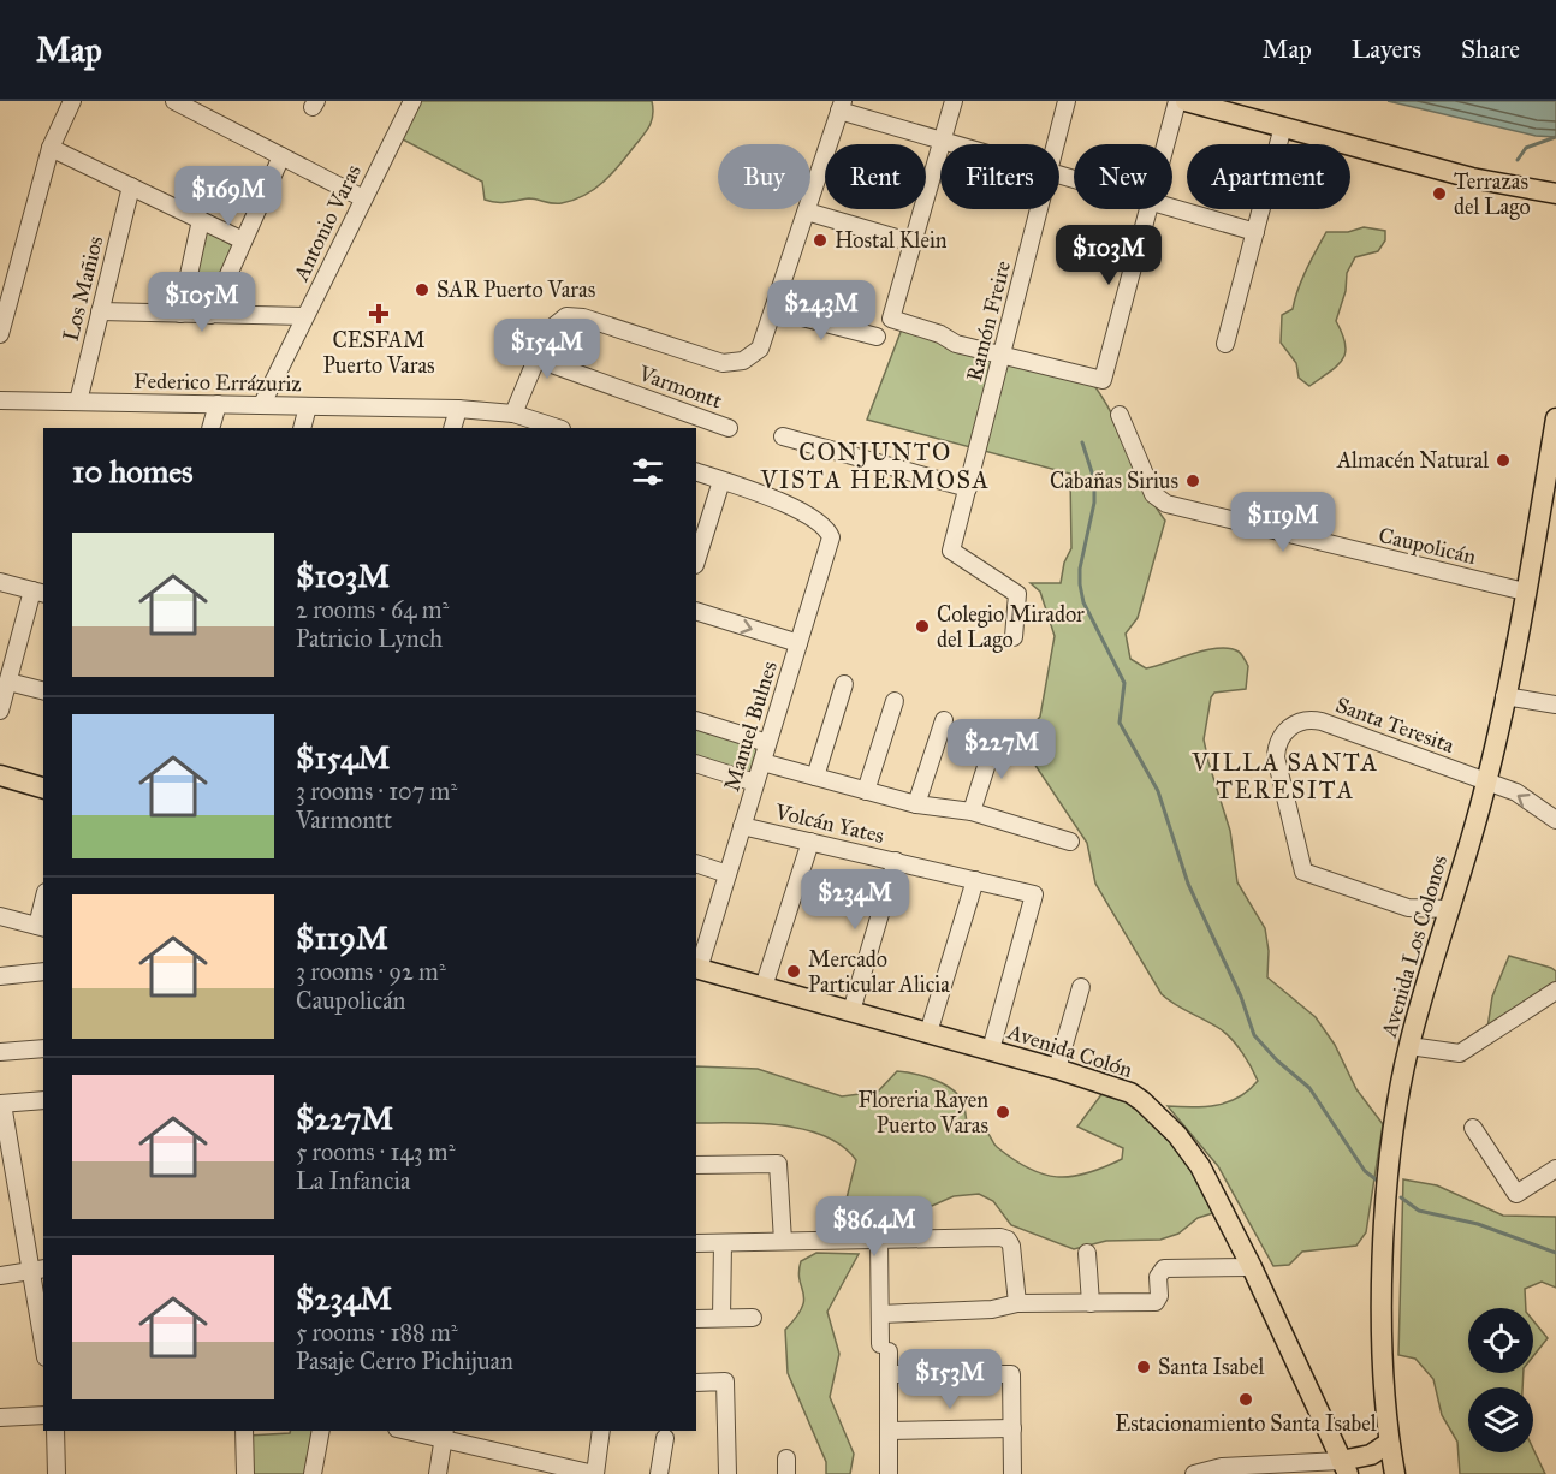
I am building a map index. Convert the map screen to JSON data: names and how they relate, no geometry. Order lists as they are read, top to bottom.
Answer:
{
  "streets": {
    "main road": ["Avenida Los Colonos", "Avenida Colón"],
    "street": [
      "Antonio Varas",
      "Los Mañios",
      "Ramón Freire",
      "Federico Errázuriz",
      "Varmontt",
      "Caupolicán",
      "Santa Teresita",
      "Manuel Bulnes",
      "Volcán Yates"
    ]
  },
  "crossings": [
    ["Antonio Varas", "Federico Errázuriz"],
    ["Los Mañios", "Federico Errázuriz"],
    ["Caupolicán", "Avenida Los Colonos"],
    ["Santa Teresita", "Avenida Los Colonos"],
    ["Manuel Bulnes", "Volcán Yates"],
    ["Manuel Bulnes", "Avenida Colón"],
    ["Volcán Yates", "Avenida Colón"]
  ],
  "districts": ["CONJUNTO VISTA HERMOSA", "VILLA SANTA TERESITA"],
  "places": {
    "other": [
      "Terrazas del Lago",
      "Hostal Klein",
      "SAR Puerto Varas",
      "Almacén Natural",
      "Cabañas Sirius",
      "Colegio Mirador del Lago",
      "Mercado Particular Alicia",
      "Floreria Rayen Puerto Varas",
      "Santa Isabel",
      "Estacionamiento Santa Isabel"
    ],
    "health": ["CESFAM Puerto Varas"]
  },
  "page": {
    "header": "Map",
    "nav": ["Map", "Layers", "Share"],
    "chip": [
      "Buy",
      "Rent",
      "Filters",
      "New",
      "Apartment"
    ],
    "price": [
      "$169M",
      "$103M",
      "$105M",
      "$243M",
      "$154M",
      "$119M",
      "$227M",
      "$234M",
      "$86.4M",
      "$153M"
    ],
    "heading": "10 homes",
    "list": [
      {
        "name": "$103M",
        "note": "2 rooms · 64 m² · Patricio Lynch"
      },
      {
        "name": "$154M",
        "note": "3 rooms · 107 m² · Varmontt"
      },
      {
        "name": "$119M",
        "note": "3 rooms · 92 m² · Caupolicán"
      },
      {
        "name": "$227M",
        "note": "5 rooms · 143 m² · La Infancia"
      },
      {
        "name": "$234M",
        "note": "5 rooms · 188 m² · Pasaje Cerro Pichijuan"
      }
    ]
  }
}
